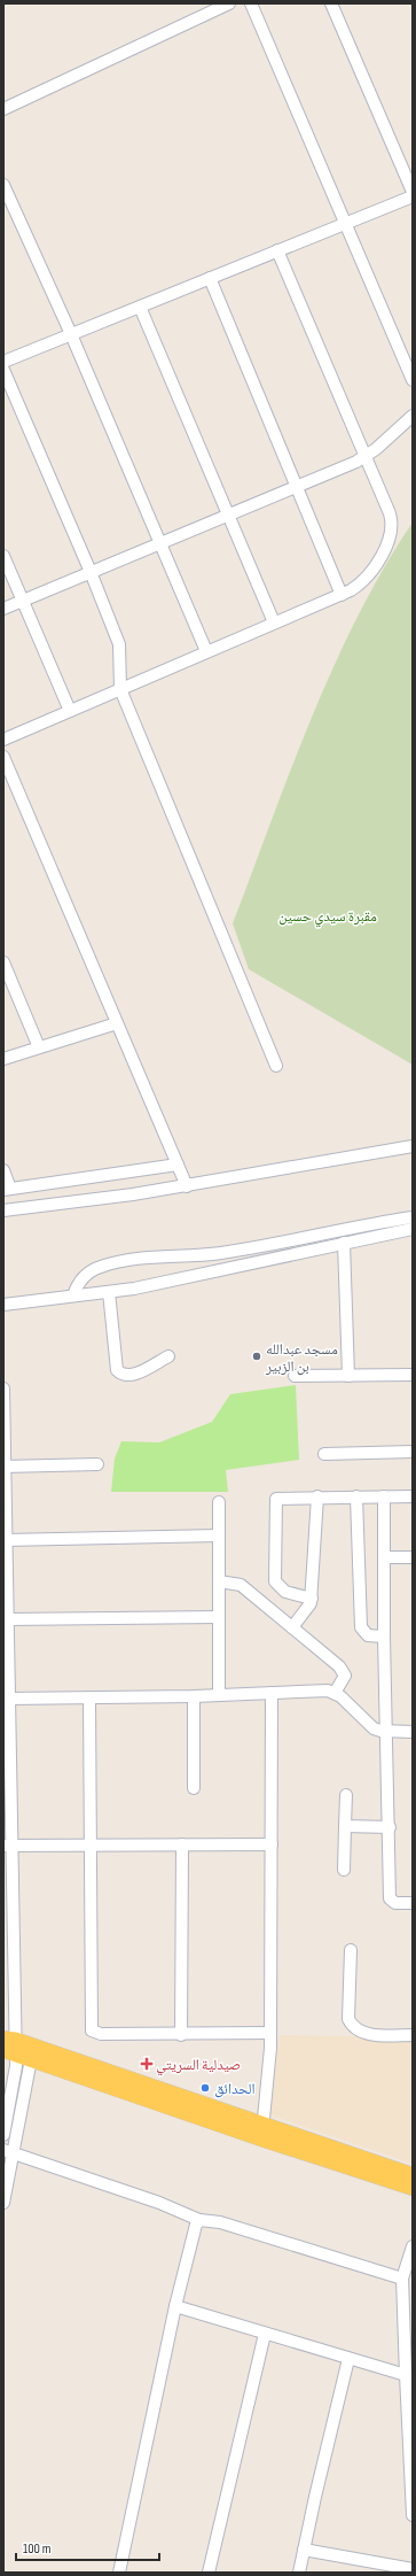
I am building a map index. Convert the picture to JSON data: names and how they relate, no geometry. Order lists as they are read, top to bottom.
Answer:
{
  "parks": ["مقبرة سيدي حسين"],
  "places": {
    "other": ["مسجد عبدالله بن الزبير", "الحدائق"],
    "health": ["صيدلية السريتي"]
  },
  "scale_bar": "100 m"
}
